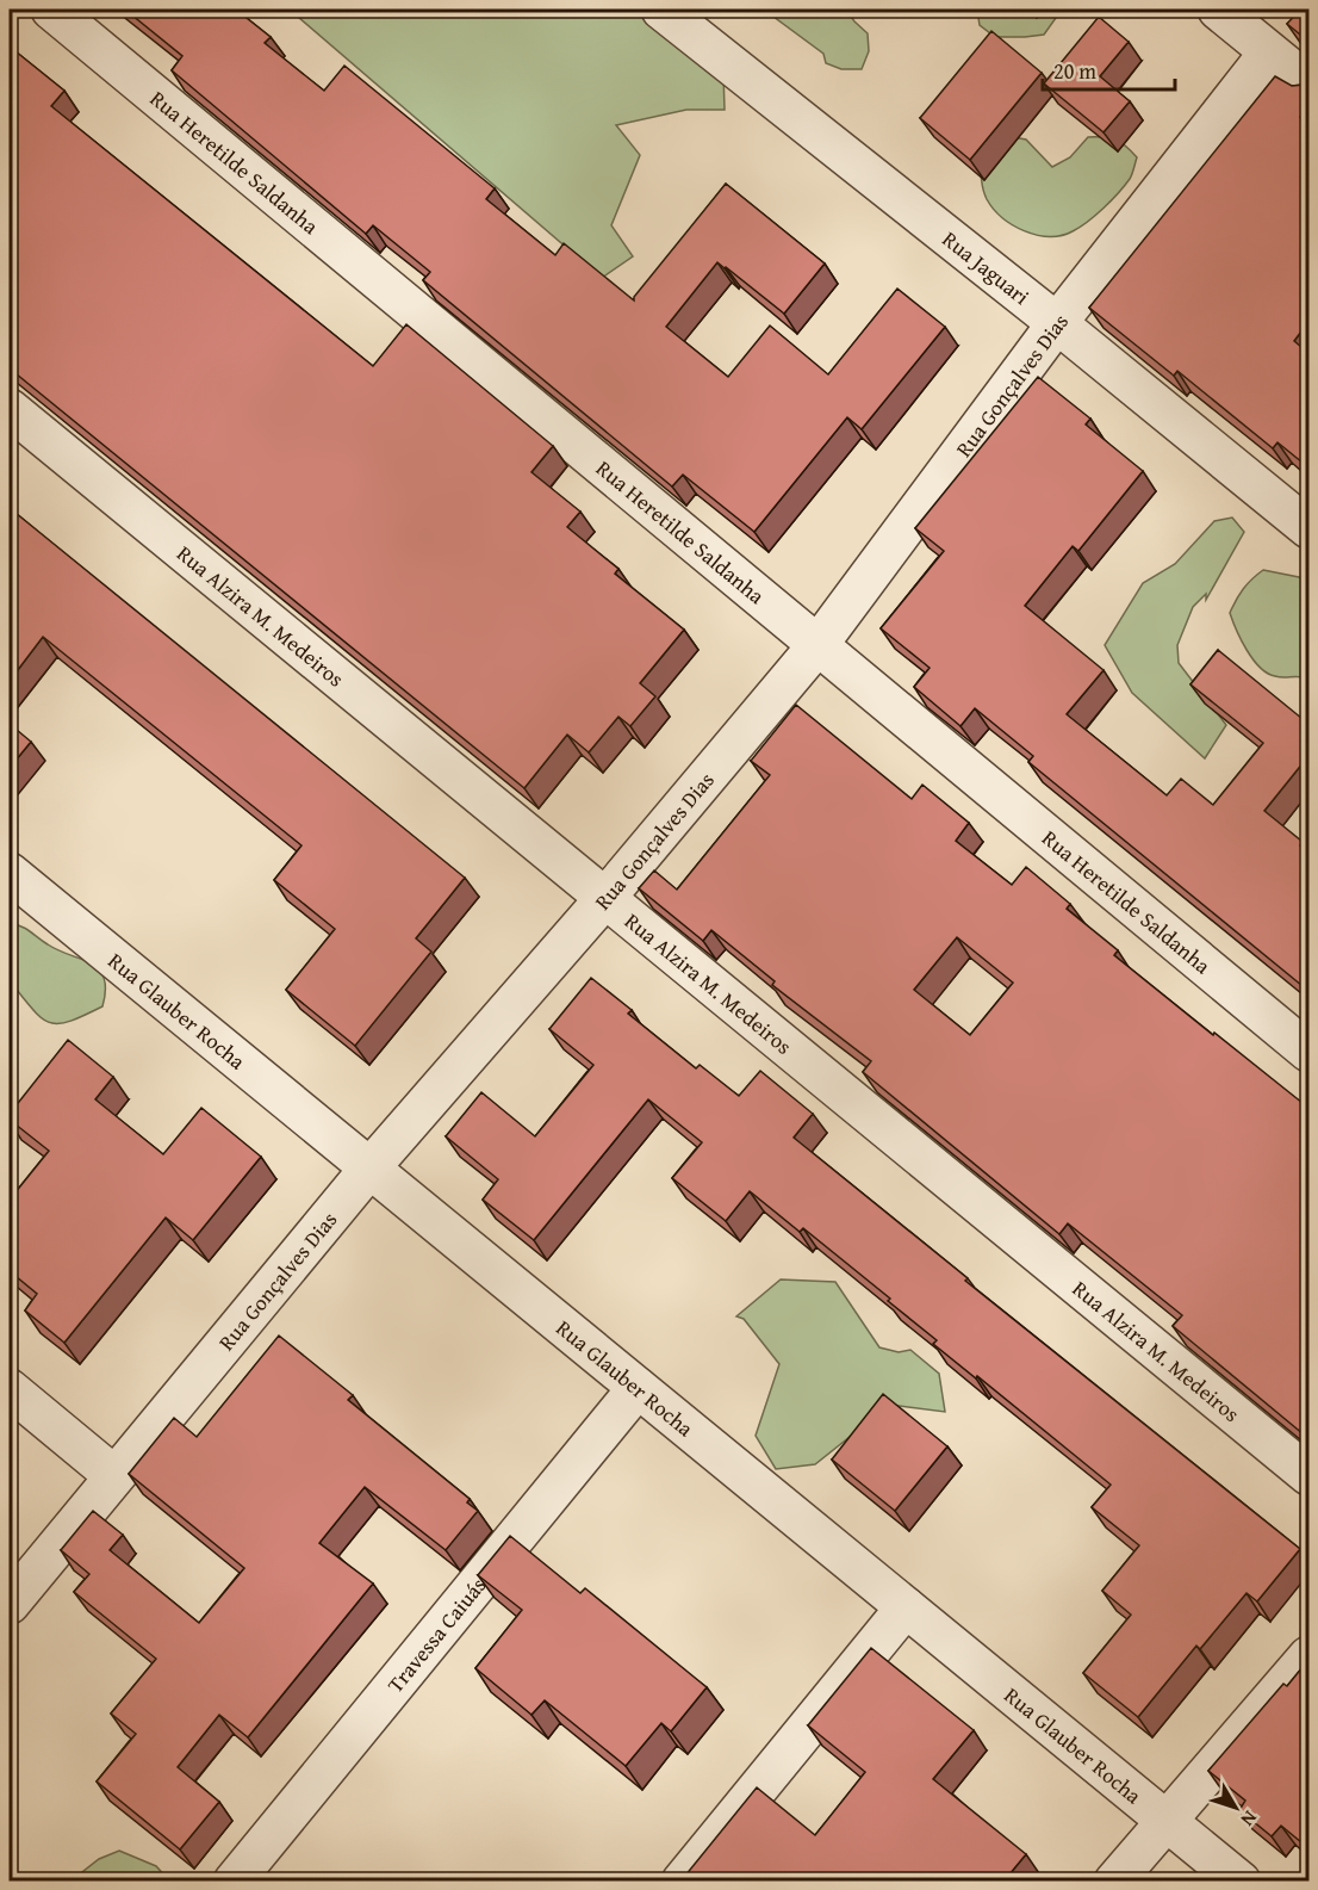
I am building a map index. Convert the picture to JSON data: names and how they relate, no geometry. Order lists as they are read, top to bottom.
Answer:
{
  "streets": {
    "street": [
      "Rua Heretilde Saldanha",
      "Rua Jaguari",
      "Rua Gonçalves Dias",
      "Rua Alzira M. Medeiros",
      "Rua Glauber Rocha",
      "Travessa Caiuás"
    ]
  },
  "crossings": [
    ["Rua Heretilde Saldanha", "Rua Gonçalves Dias"],
    ["Rua Jaguari", "Rua Gonçalves Dias"],
    ["Rua Gonçalves Dias", "Rua Alzira M. Medeiros"],
    ["Rua Gonçalves Dias", "Rua Glauber Rocha"],
    ["Rua Glauber Rocha", "Travessa Caiuás"]
  ],
  "scale_bar": "20 m",
  "north": "bottom right"
}
